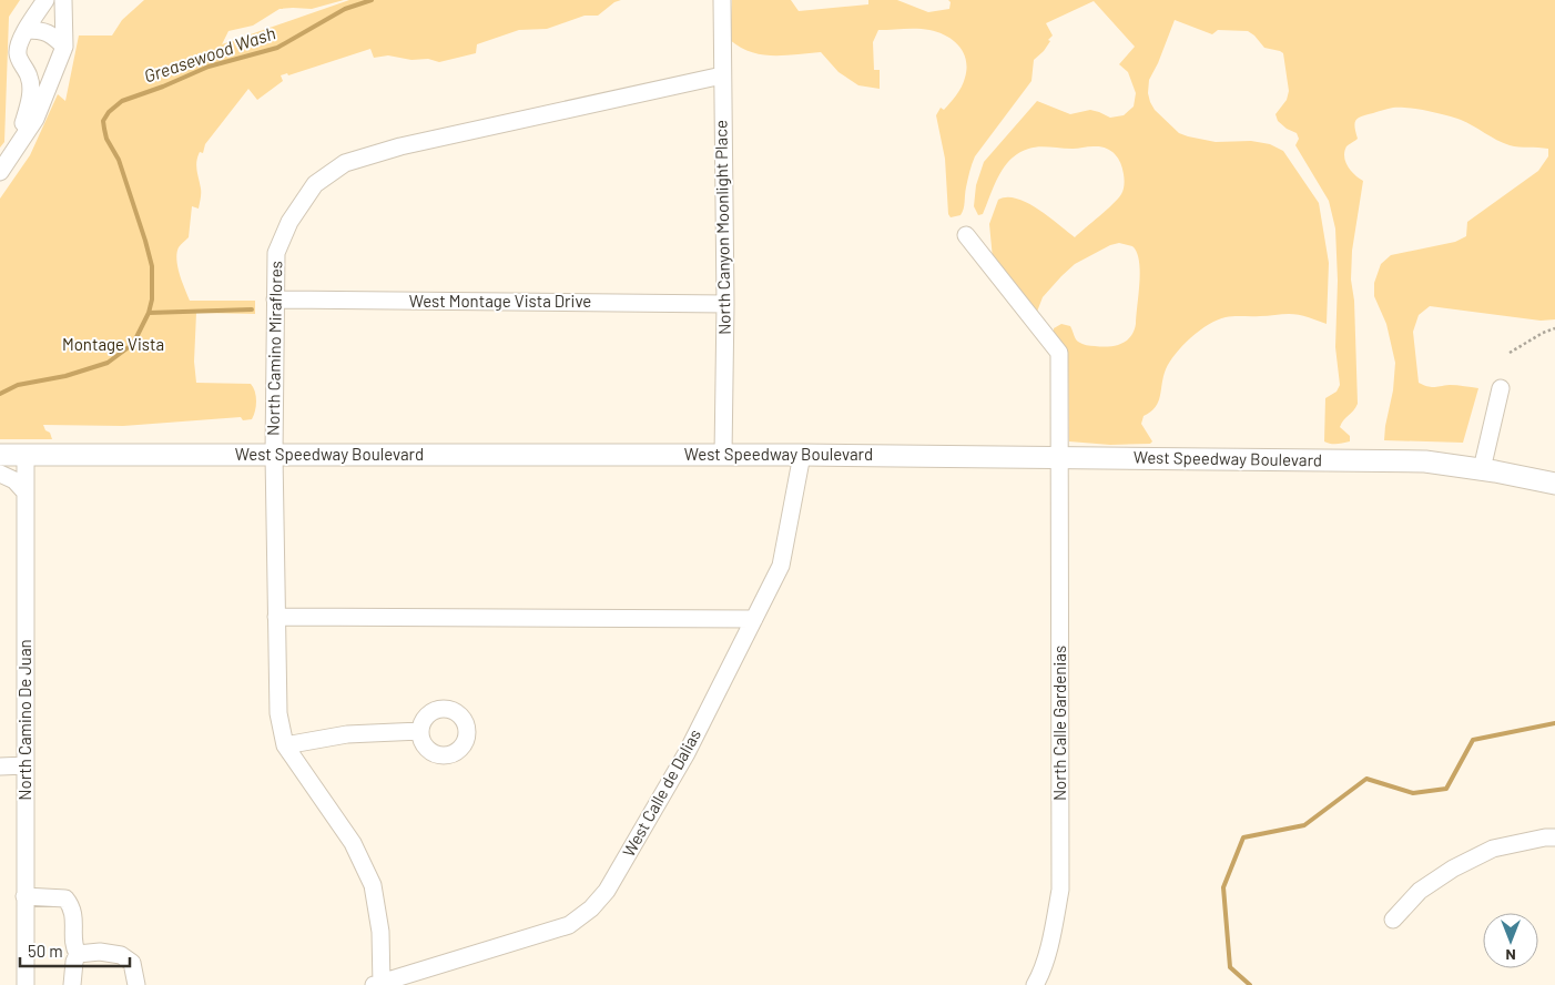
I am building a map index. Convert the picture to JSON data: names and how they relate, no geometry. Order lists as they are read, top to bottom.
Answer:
{
  "streets": {
    "main road": ["West Speedway Boulevard"],
    "street": [
      "North Canyon Moonlight Place",
      "West Montage Vista Drive",
      "North Camino Miraflores",
      "North Camino De Juan",
      "North Calle Gardenias",
      "West Calle de Dalias"
    ]
  },
  "crossings": [
    ["North Canyon Moonlight Place", "West Montage Vista Drive"],
    ["North Canyon Moonlight Place", "North Camino Miraflores"],
    ["North Canyon Moonlight Place", "West Speedway Boulevard"],
    ["West Montage Vista Drive", "North Camino Miraflores"],
    ["North Camino Miraflores", "West Speedway Boulevard"],
    ["North Camino Miraflores", "West Calle de Dalias"],
    ["West Speedway Boulevard", "North Camino De Juan"],
    ["West Speedway Boulevard", "North Calle Gardenias"],
    ["West Speedway Boulevard", "West Calle de Dalias"]
  ],
  "water": ["Greasewood Wash"],
  "parks": ["Montage Vista"],
  "scale_bar": "50 m",
  "north": "bottom"
}
